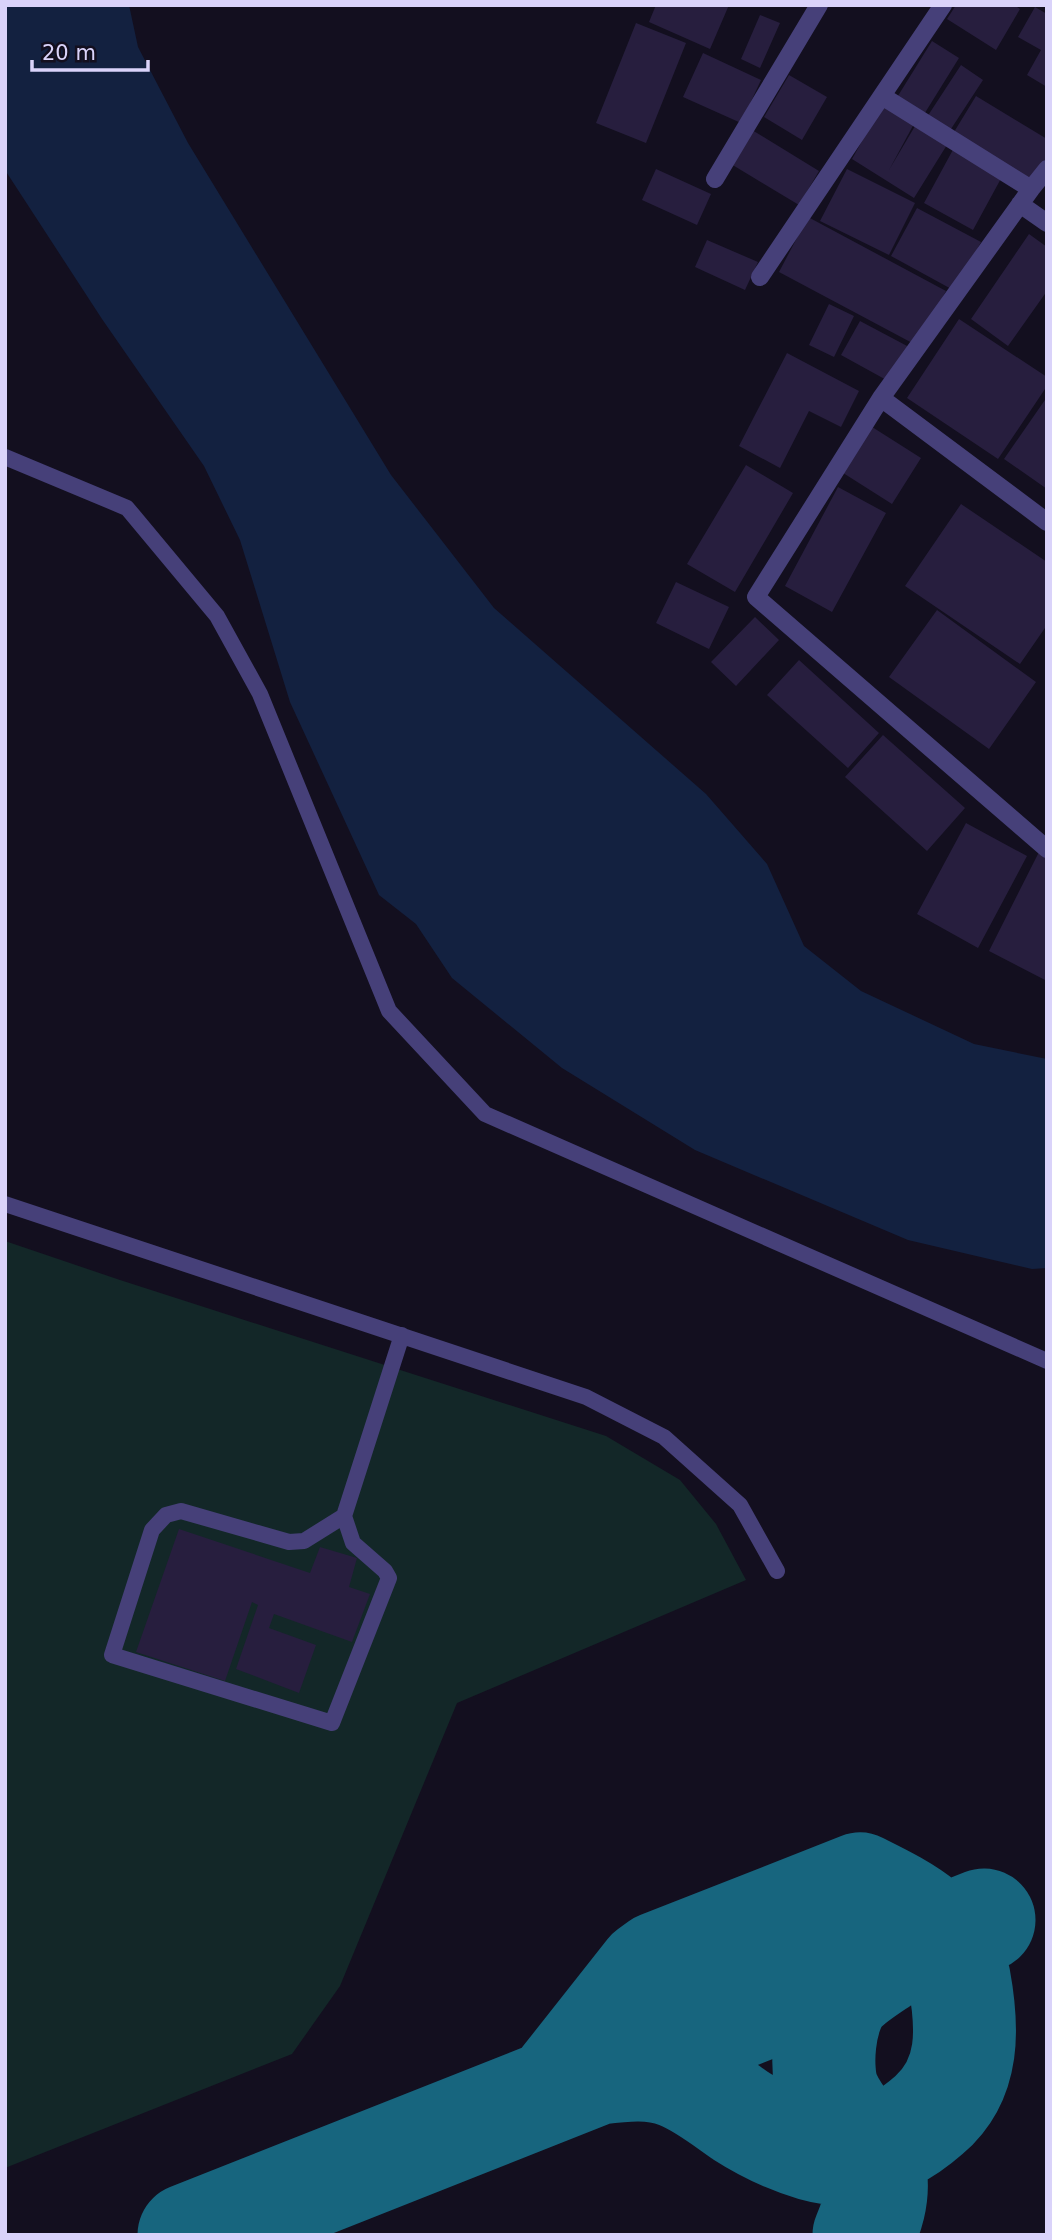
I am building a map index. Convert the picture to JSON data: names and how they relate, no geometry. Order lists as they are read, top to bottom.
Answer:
{
  "scale_bar": "20 m"
}
